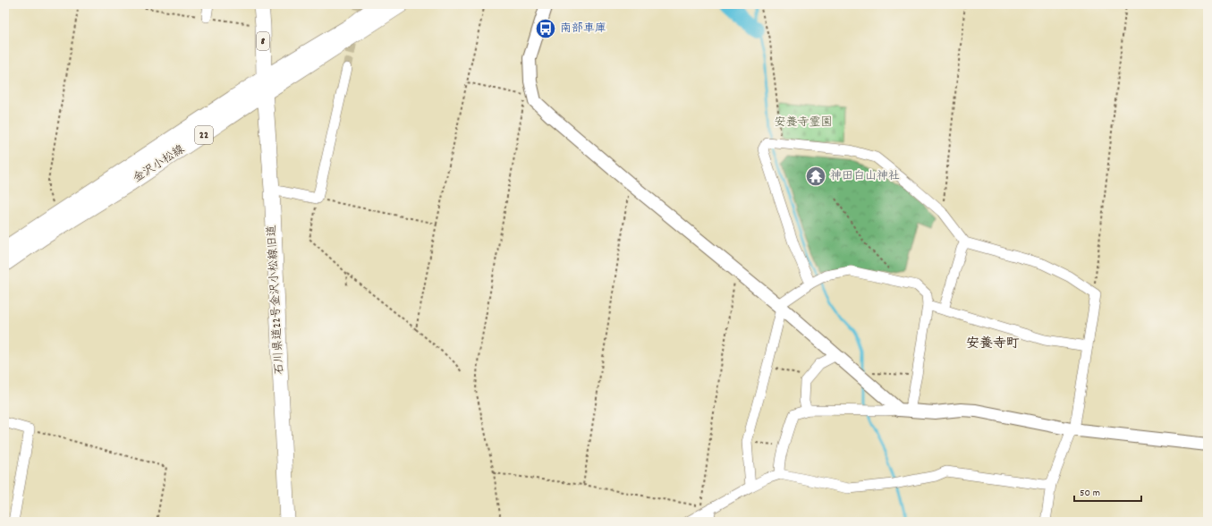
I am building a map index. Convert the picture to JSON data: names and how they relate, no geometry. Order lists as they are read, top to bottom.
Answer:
{
  "streets": {
    "main road": [
      "8",
      "22",
      "金沢小松線",
      "石川県道22号金沢小松線旧道"
    ]
  },
  "crossings": [
    ["8", "金沢小松線"],
    ["8", "石川県道22号金沢小松線旧道"],
    ["金沢小松線", "石川県道22号金沢小松線旧道"]
  ],
  "districts": ["安養寺町"],
  "parks": ["安養寺霊園"],
  "places": {
    "bus stop": ["南部車庫"],
    "temple": ["神田白山神社"]
  },
  "scale_bar": "50 m"
}
